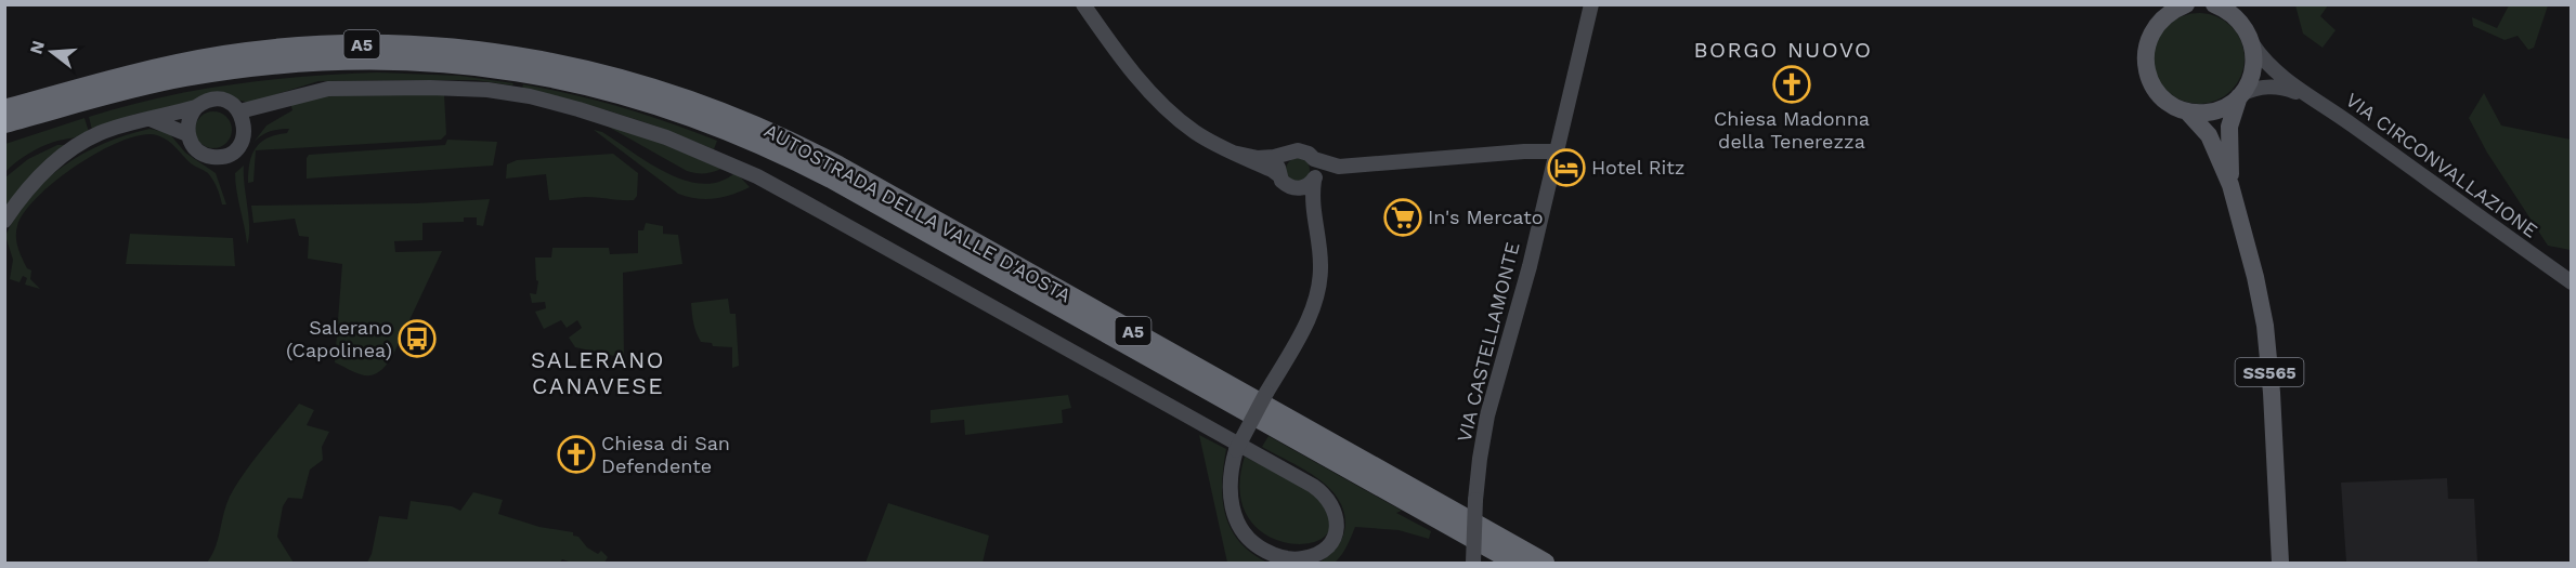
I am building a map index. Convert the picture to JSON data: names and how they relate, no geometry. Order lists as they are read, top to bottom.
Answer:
{
  "streets": {
    "highway": ["A5", "AUTOSTRADA DELLA VALLE D'AOSTA"],
    "main road": ["VIA CIRCONVALLAZIONE", "VIA CASTELLAMONTE", "SS565"]
  },
  "districts": ["BORGO NUOVO", "SALERANO CANAVESE"],
  "places": {
    "church": ["Chiesa Madonna della Tenerezza", "Chiesa di San Defendente"],
    "hotel": ["Hotel Ritz"],
    "supermarket": ["In's Mercato"],
    "bus stop": ["Salerano (Capolinea)"]
  },
  "north": "left"
}
